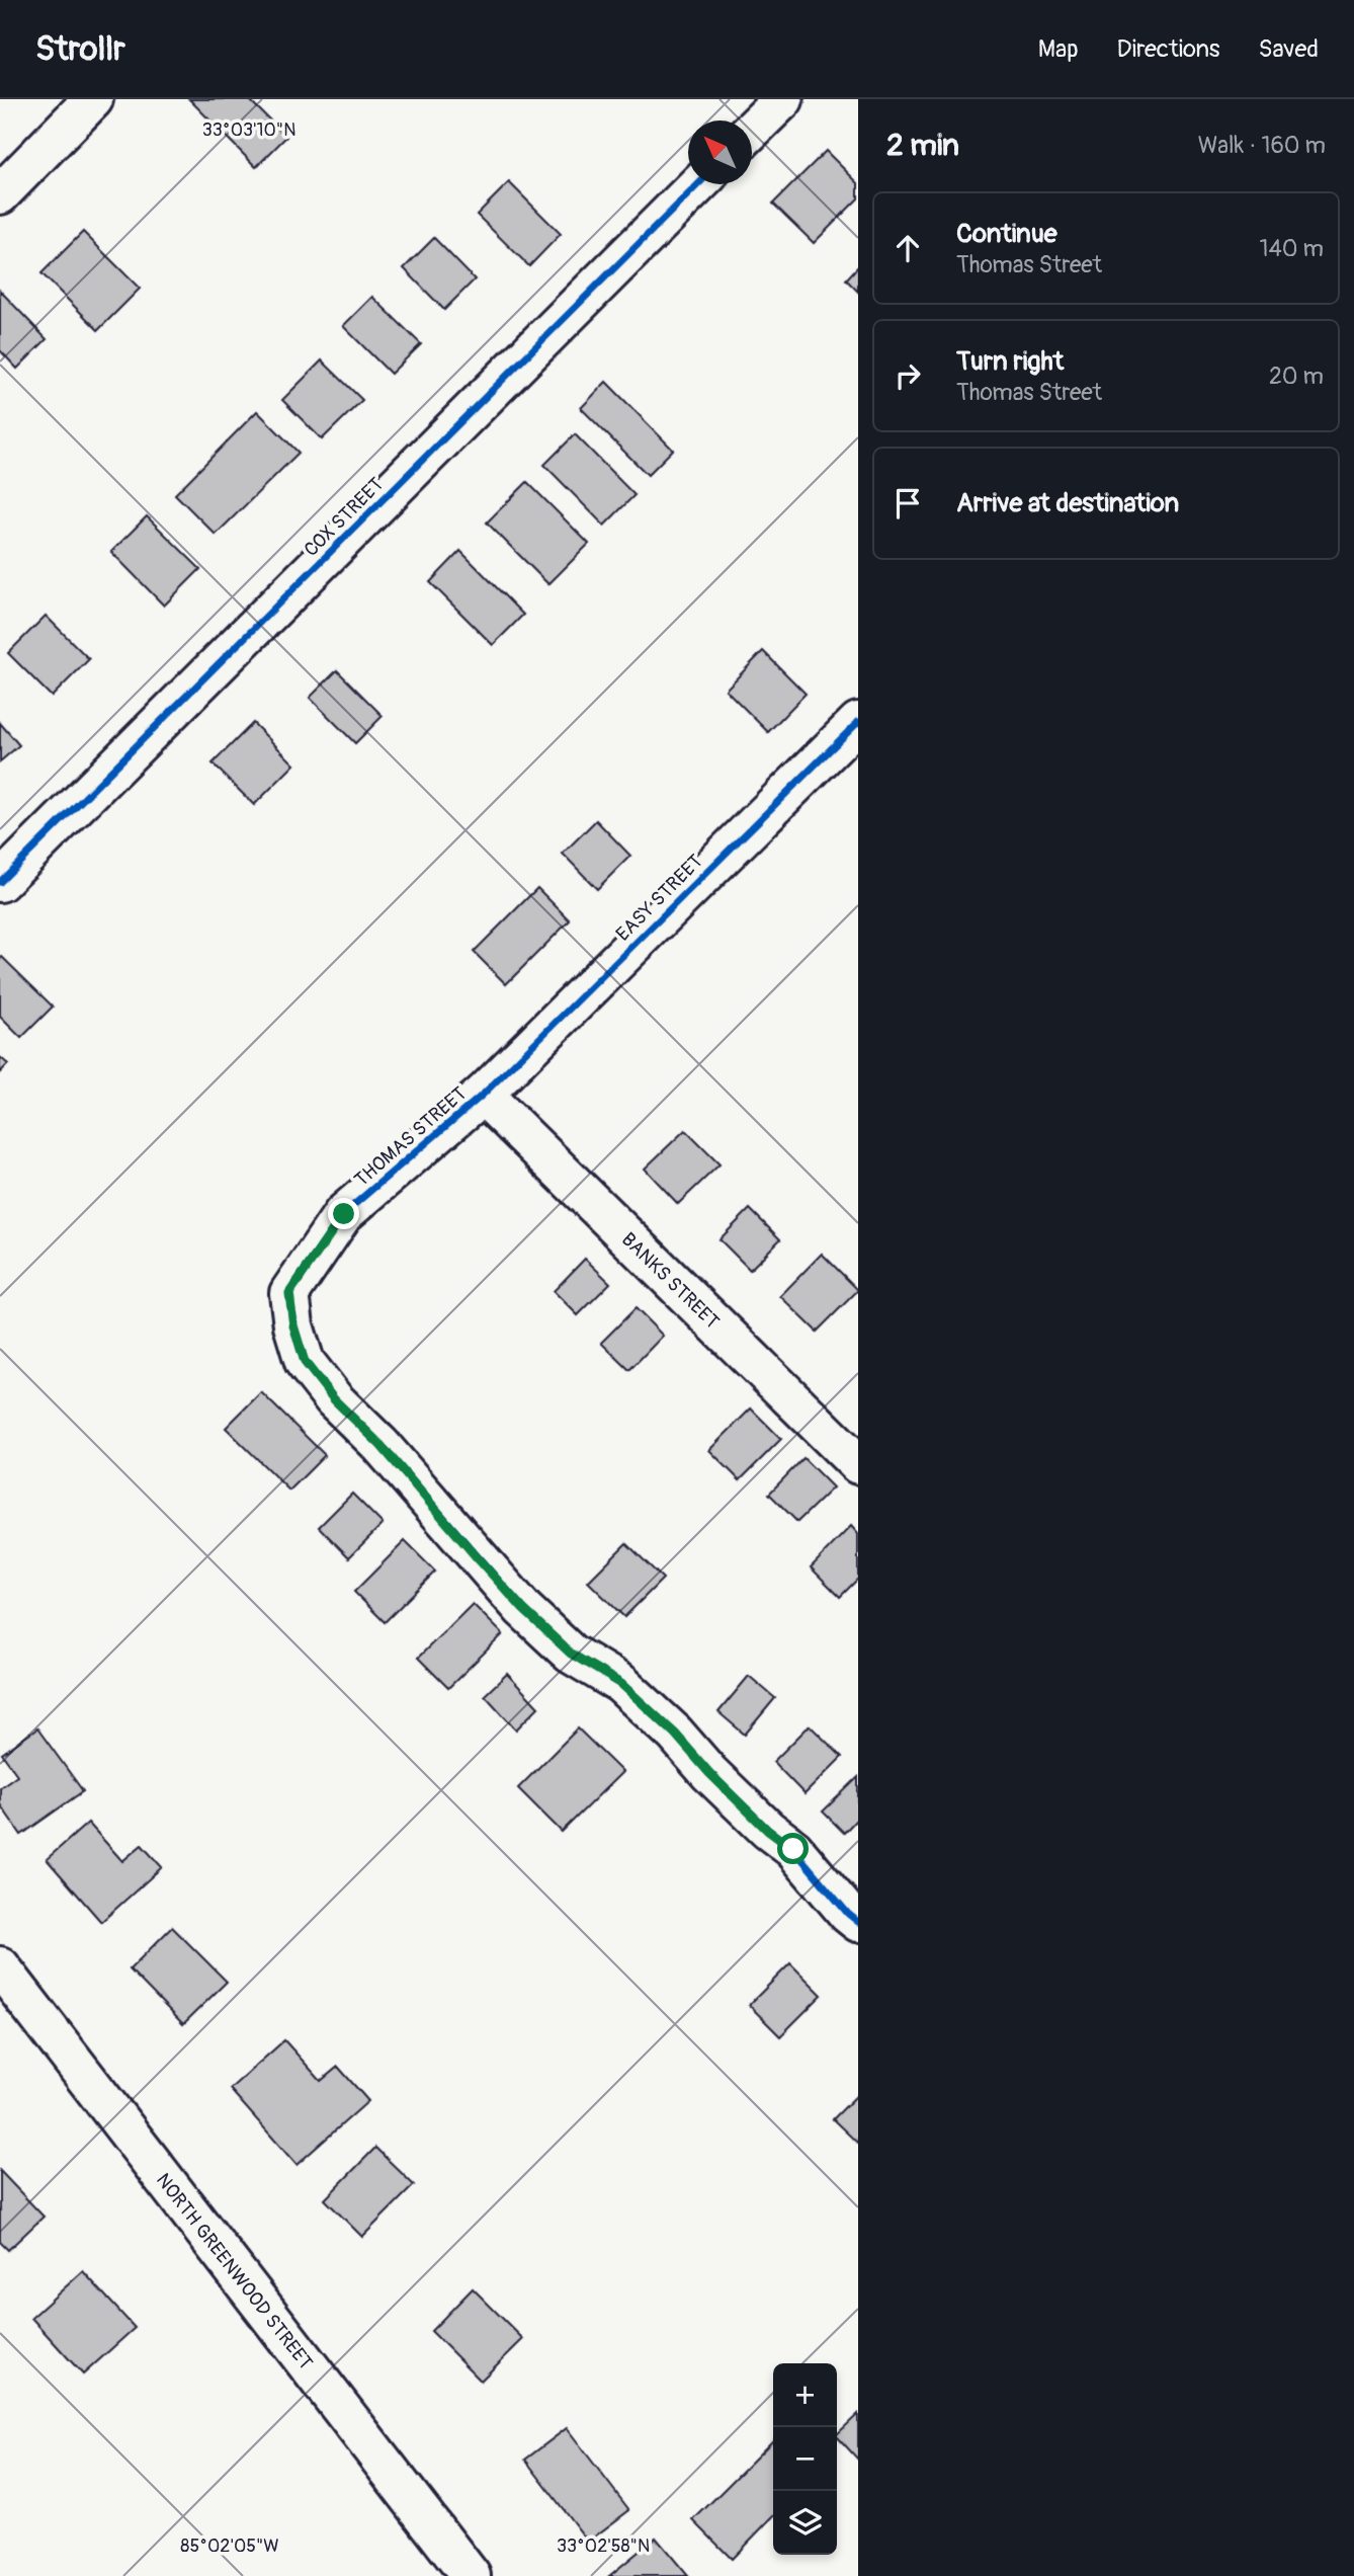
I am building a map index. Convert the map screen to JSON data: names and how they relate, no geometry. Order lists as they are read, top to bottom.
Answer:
{
  "streets": {
    "street": [
      "COX STREET",
      "EASY STREET",
      "THOMAS STREET",
      "BANKS STREET",
      "NORTH GREENWOOD STREET"
    ]
  },
  "crossings": [
    ["EASY STREET", "THOMAS STREET"],
    ["EASY STREET", "BANKS STREET"],
    ["THOMAS STREET", "BANKS STREET"]
  ],
  "north": "top left",
  "page": {
    "header": "Strollr",
    "nav": ["Map", "Directions", "Saved"],
    "heading": ["2 min", "Walk · 160 m"],
    "list": [
      ["Continue", "Thomas Street", "140 m"],
      ["Turn right", "Thomas Street", "20 m"],
      "Arrive at destination"
    ],
    "map_buttons": ["+", "−"]
  },
  "coordinates": ["33°03'10\"N", "85°02'05\"W", "33°02'58\"N"]
}
